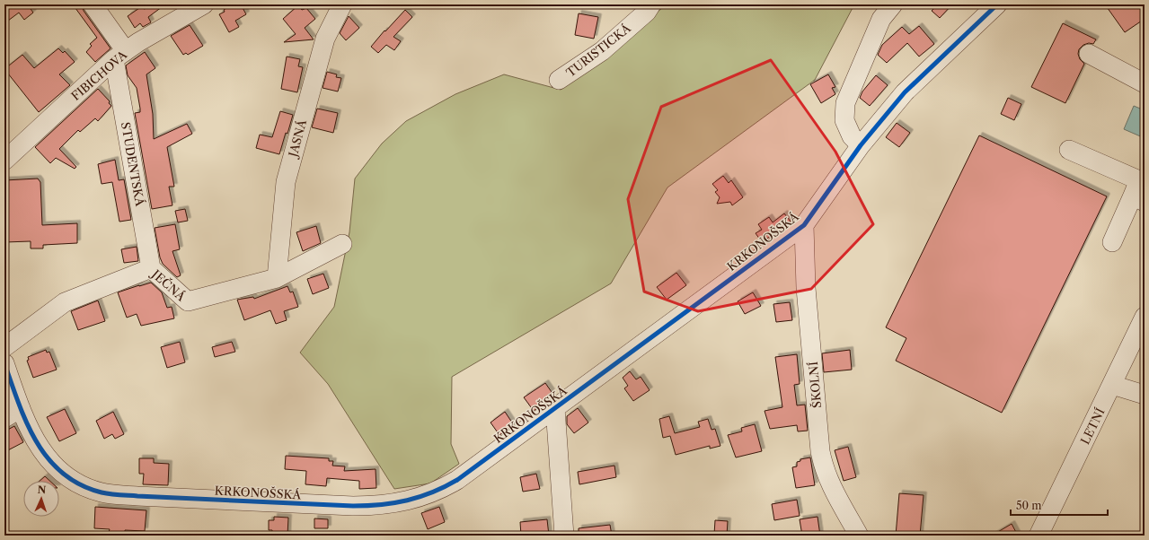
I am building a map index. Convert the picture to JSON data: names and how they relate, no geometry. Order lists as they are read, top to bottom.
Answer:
{
  "streets": {
    "street": [
      "TURISTICKÁ",
      "FIBICHOVA",
      "JASNÁ",
      "STUDENTSKÁ",
      "KRKONOŠSKÁ",
      "JEČNÁ",
      "ŠKOLNÍ",
      "LETNÍ"
    ]
  },
  "crossings": [
    ["FIBICHOVA", "STUDENTSKÁ"],
    ["JASNÁ", "JEČNÁ"],
    ["STUDENTSKÁ", "JEČNÁ"],
    ["KRKONOŠSKÁ", "ŠKOLNÍ"]
  ],
  "scale_bar": "50 m",
  "north": "top"
}
